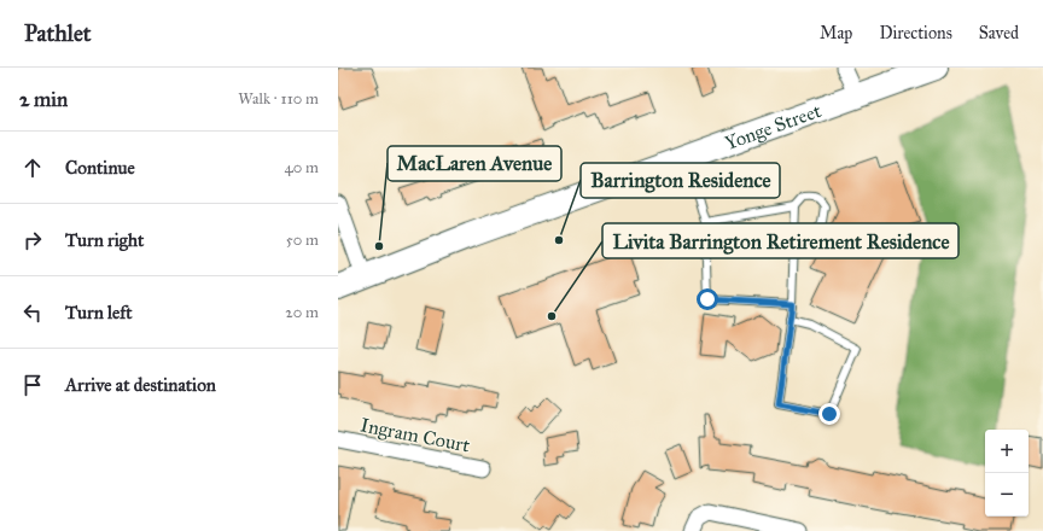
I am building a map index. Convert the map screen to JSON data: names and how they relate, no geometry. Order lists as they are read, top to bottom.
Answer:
{
  "streets": {
    "main road": ["Yonge Street"],
    "street": ["Ingram Court"]
  },
  "places": ["Barrington Residence", "MacLaren Avenue", "Livita Barrington Retirement Residence"],
  "page": {
    "header": "Pathlet",
    "nav": ["Map", "Directions", "Saved"],
    "heading": ["2 min", "Walk · 110 m"],
    "list": [
      ["Continue", "40 m"],
      ["Turn right", "50 m"],
      ["Turn left", "20 m"],
      "Arrive at destination"
    ],
    "map_buttons": ["+", "−"]
  }
}
